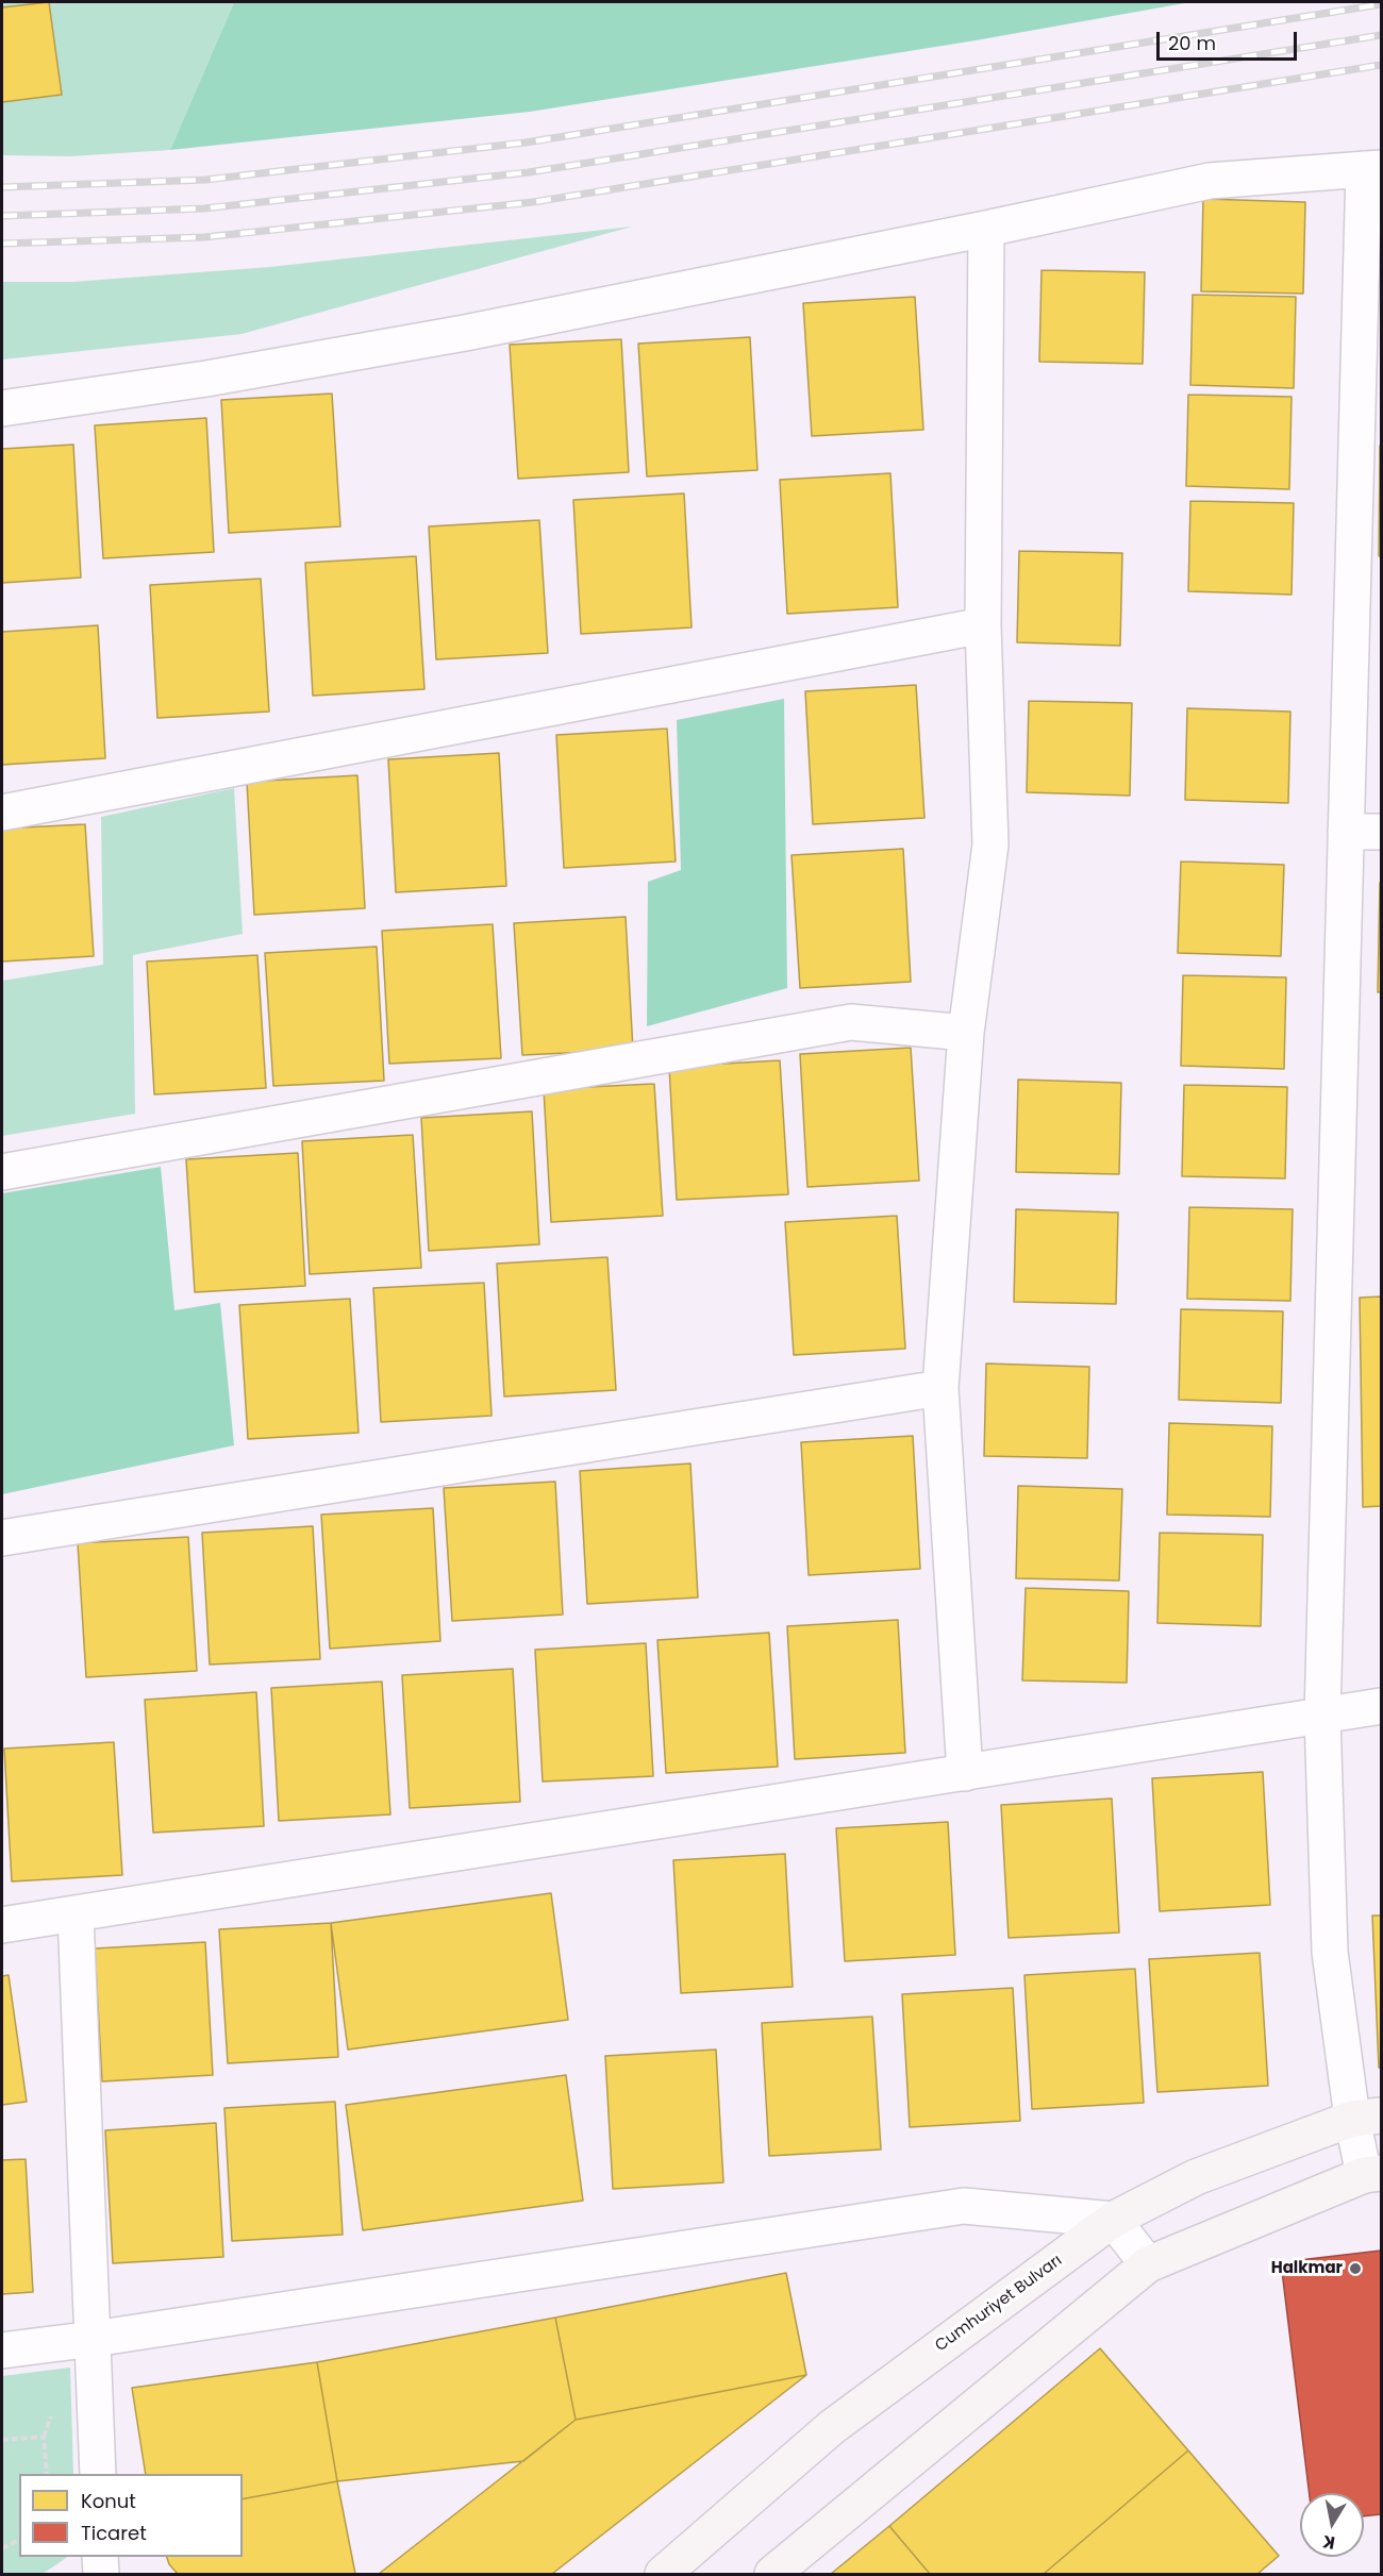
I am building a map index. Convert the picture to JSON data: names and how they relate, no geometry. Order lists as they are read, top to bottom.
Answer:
{
  "streets": {
    "main road": ["Cumhuriyet Bulvarı"]
  },
  "places": ["Halkmar"],
  "legend": ["Konut", "Ticaret"],
  "scale_bar": "20 m",
  "north": "bottom"
}
